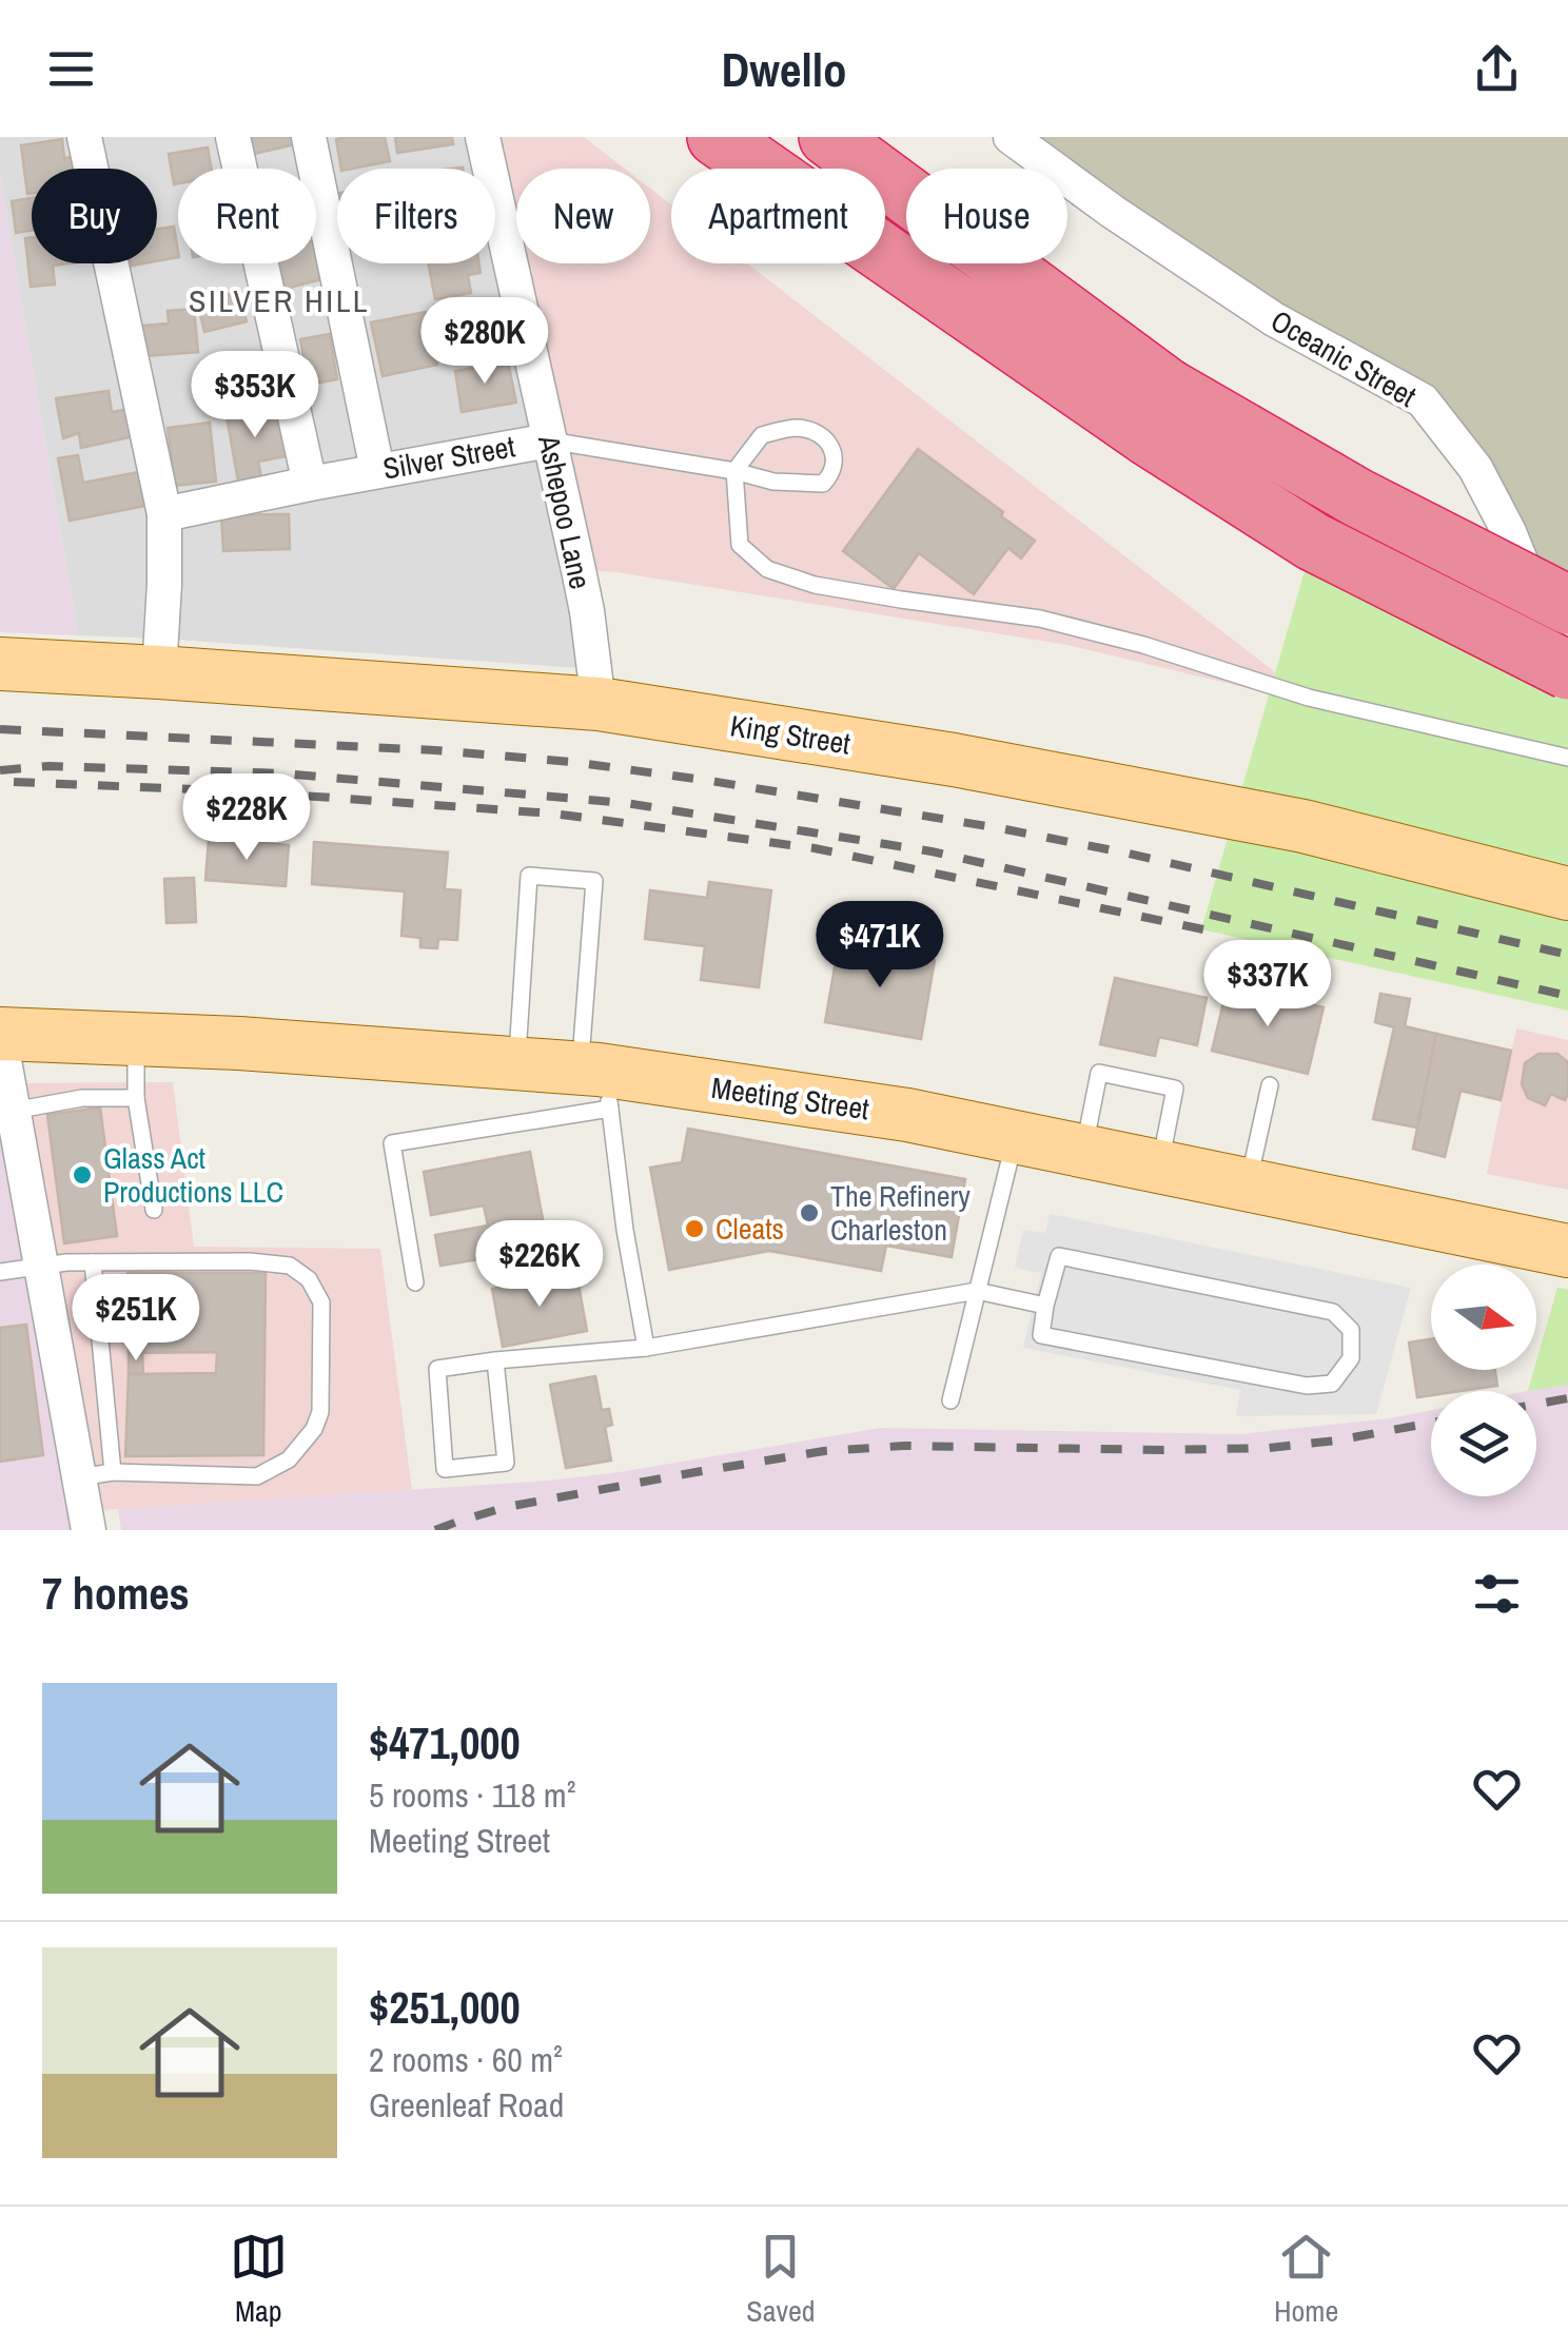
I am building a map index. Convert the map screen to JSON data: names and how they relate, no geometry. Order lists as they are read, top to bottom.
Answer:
{
  "streets": {
    "main road": ["King Street", "Meeting Street"],
    "street": ["Oceanic Street", "Silver Street", "Ashepoo Lane"]
  },
  "crossings": [
    ["Silver Street", "Ashepoo Lane"],
    ["Ashepoo Lane", "King Street"]
  ],
  "districts": ["SILVER HILL"],
  "places": ["Glass Act Productions LLC", "The Refinery Charleston", "Cleats"],
  "north": "right",
  "page": {
    "header": "Dwello",
    "chip": [
      "Buy",
      "Rent",
      "Filters",
      "New",
      "Apartment",
      "House"
    ],
    "price": [
      "$280K",
      "$353K",
      "$228K",
      "$471K",
      "$337K",
      "$226K",
      "$251K"
    ],
    "heading": "7 homes",
    "list": [
      {
        "name": "$471,000",
        "note": "5 rooms · 118 m² · Meeting Street"
      },
      {
        "name": "$251,000",
        "note": "2 rooms · 60 m² · Greenleaf Road"
      }
    ],
    "tabs": ["Map", "Saved", "Home"]
  }
}
